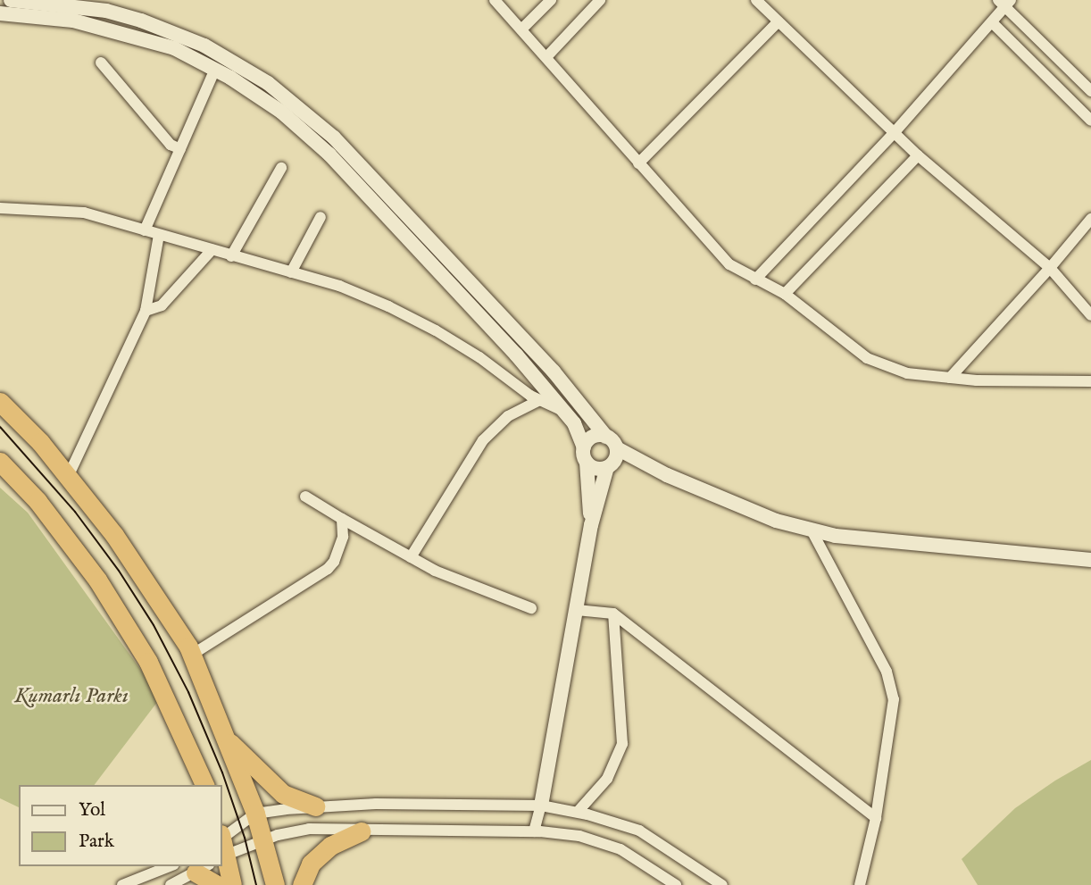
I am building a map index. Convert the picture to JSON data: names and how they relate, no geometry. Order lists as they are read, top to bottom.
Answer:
{
  "parks": ["Kumarlı Parkı"],
  "legend": ["Yol", "Park"]
}
